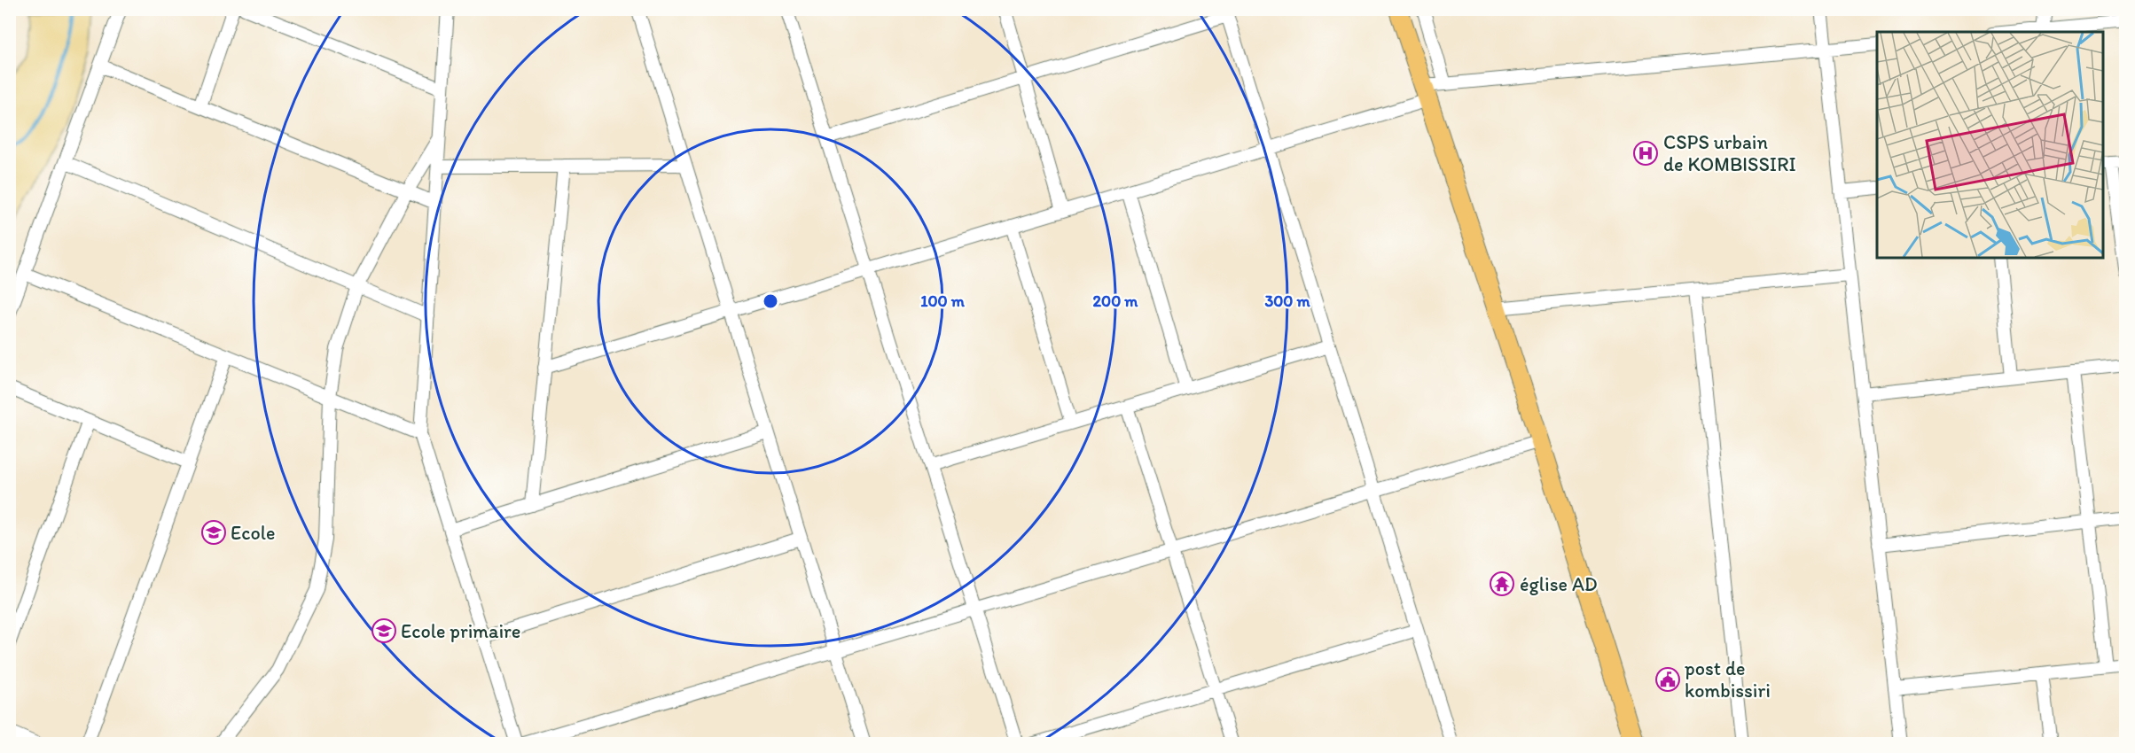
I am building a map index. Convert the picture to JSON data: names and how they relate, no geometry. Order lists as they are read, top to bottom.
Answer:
{
  "places": {
    "hospital": ["CSPS urbain de KOMBISSIRI"],
    "school or university": ["Ecole", "Ecole primaire"],
    "temple": ["église AD"],
    "public building": ["post de kombissiri"]
  },
  "rings": ["100 m", "200 m", "300 m"]
}
